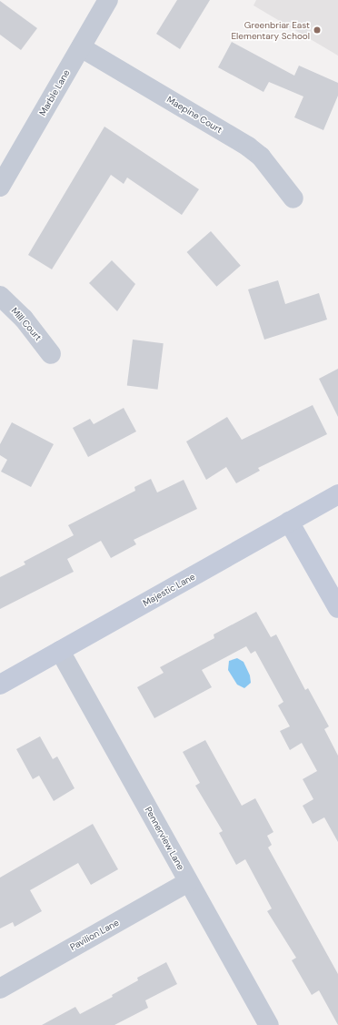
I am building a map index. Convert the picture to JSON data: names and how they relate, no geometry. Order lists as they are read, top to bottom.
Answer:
{
  "streets": {
    "street": [
      "Marble Lane",
      "Maepine Court",
      "Mill Court",
      "Majestic Lane",
      "Pennerview Lane",
      "Pavilion Lane"
    ]
  },
  "crossings": [
    ["Marble Lane", "Maepine Court"],
    ["Majestic Lane", "Pennerview Lane"],
    ["Pennerview Lane", "Pavilion Lane"]
  ],
  "places": ["Greenbriar East Elementary School"]
}
